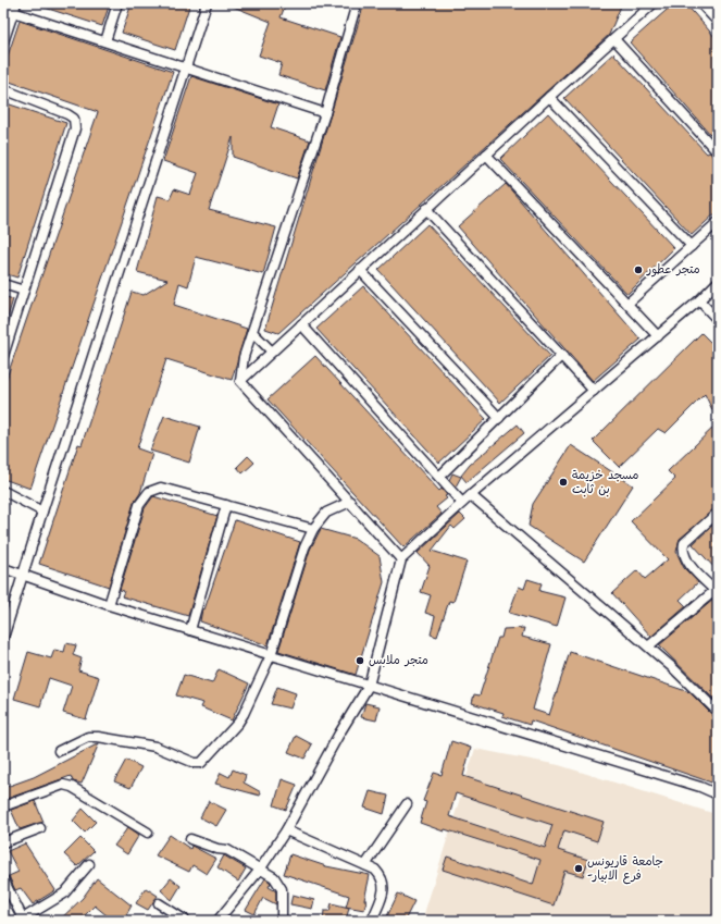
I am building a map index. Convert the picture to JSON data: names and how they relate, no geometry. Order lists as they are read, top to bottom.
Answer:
{
  "places": [
    "متجر عطور",
    "مسجد خزيمة بن ثابت",
    "متجر ملابس",
    "جامعة قاريونس -فرع الابيار"
  ]
}
